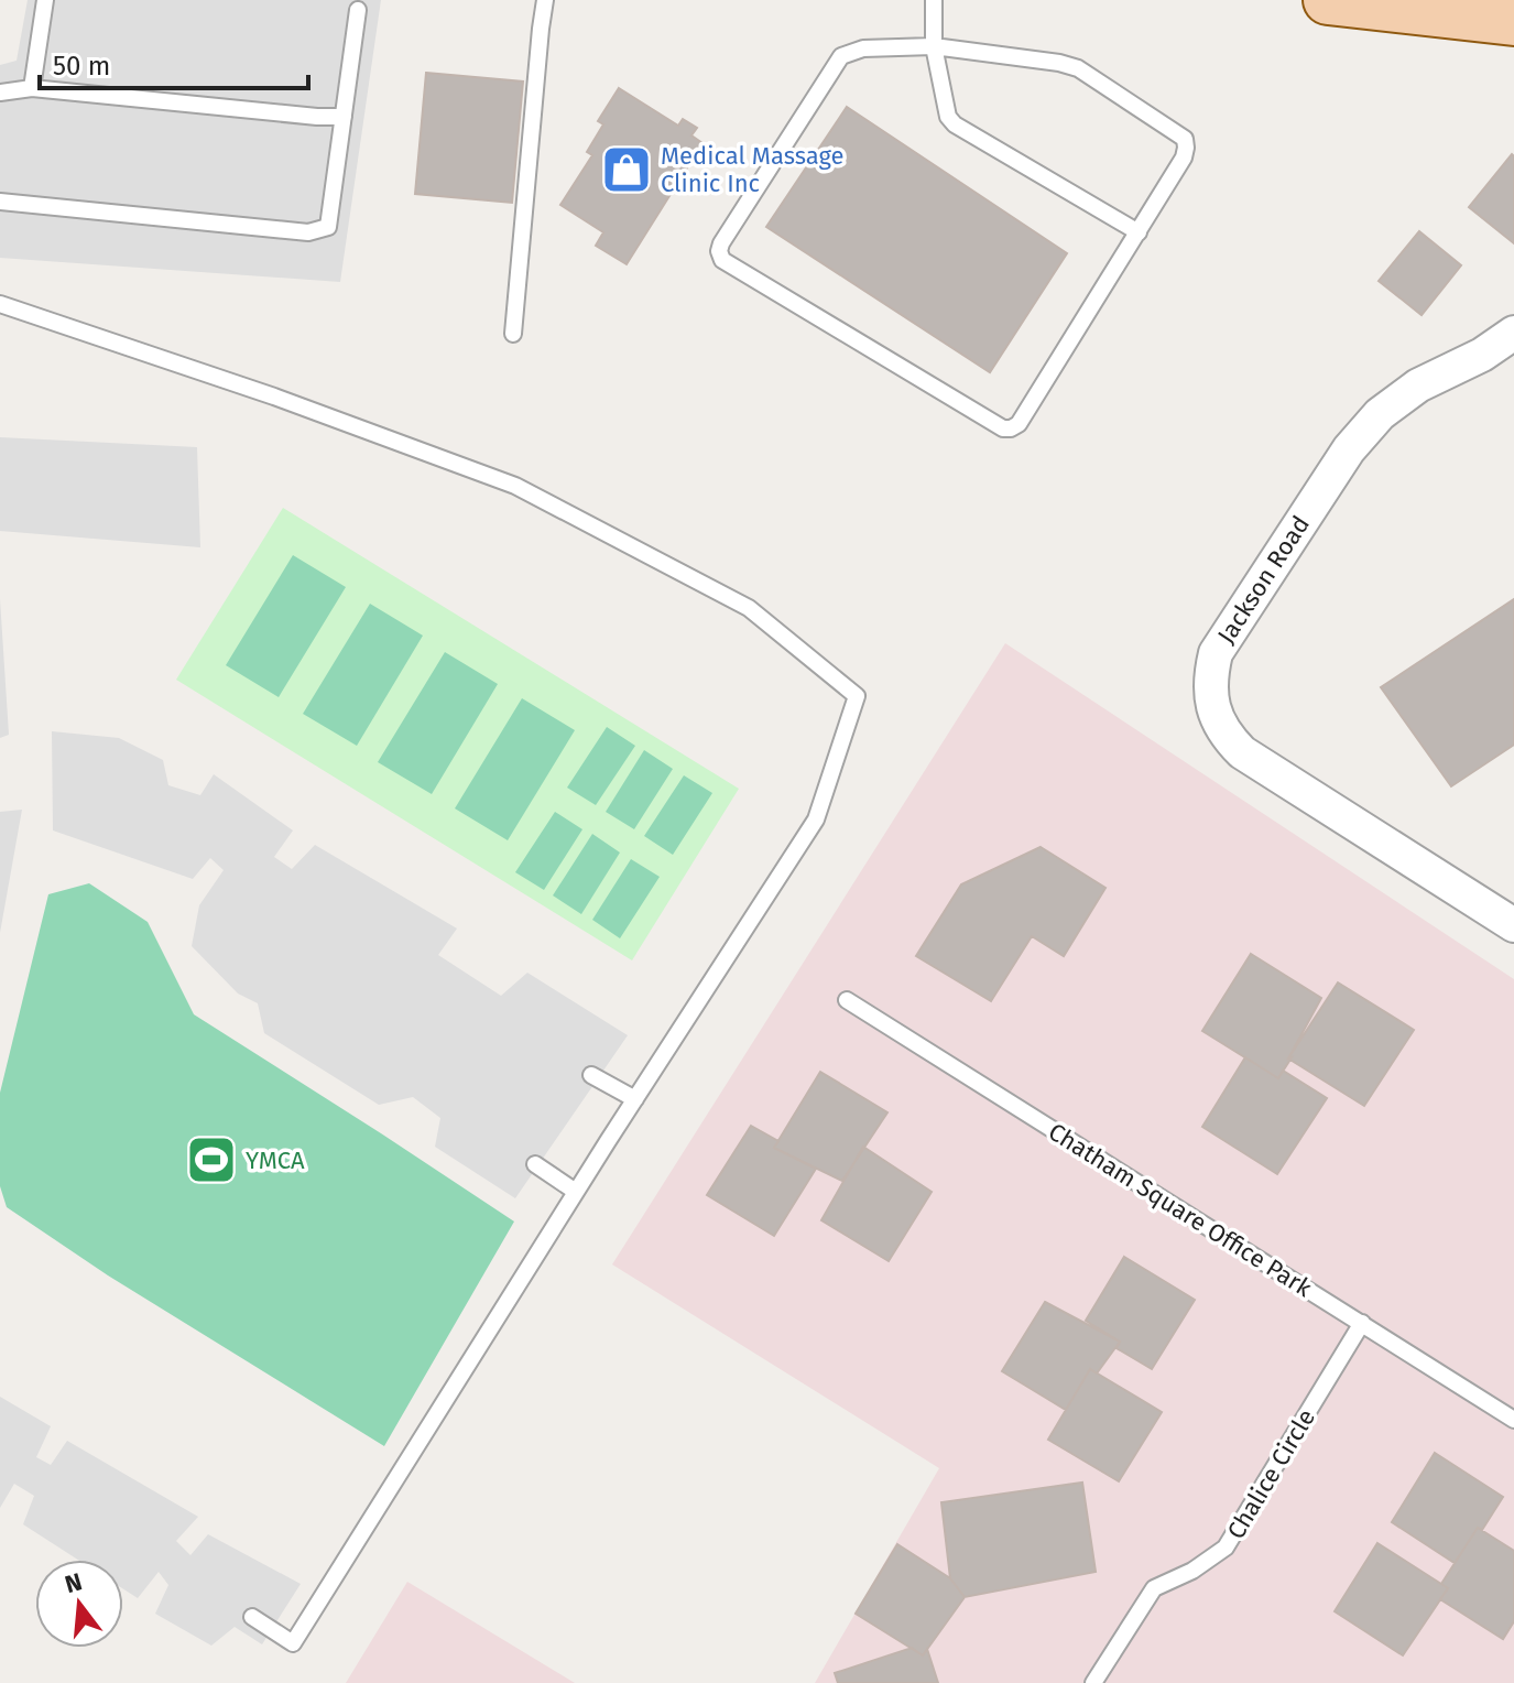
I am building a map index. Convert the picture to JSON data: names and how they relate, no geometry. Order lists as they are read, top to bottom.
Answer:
{
  "streets": {
    "street": ["Jackson Road"],
    "lane": ["Chatham Square Office Park", "Chalice Circle"]
  },
  "crossings": [
    ["Chatham Square Office Park", "Chalice Circle"]
  ],
  "places": {
    "shop": ["Medical Massage Clinic Inc"],
    "sports": ["YMCA"]
  },
  "scale_bar": "50 m",
  "north": "top"
}
